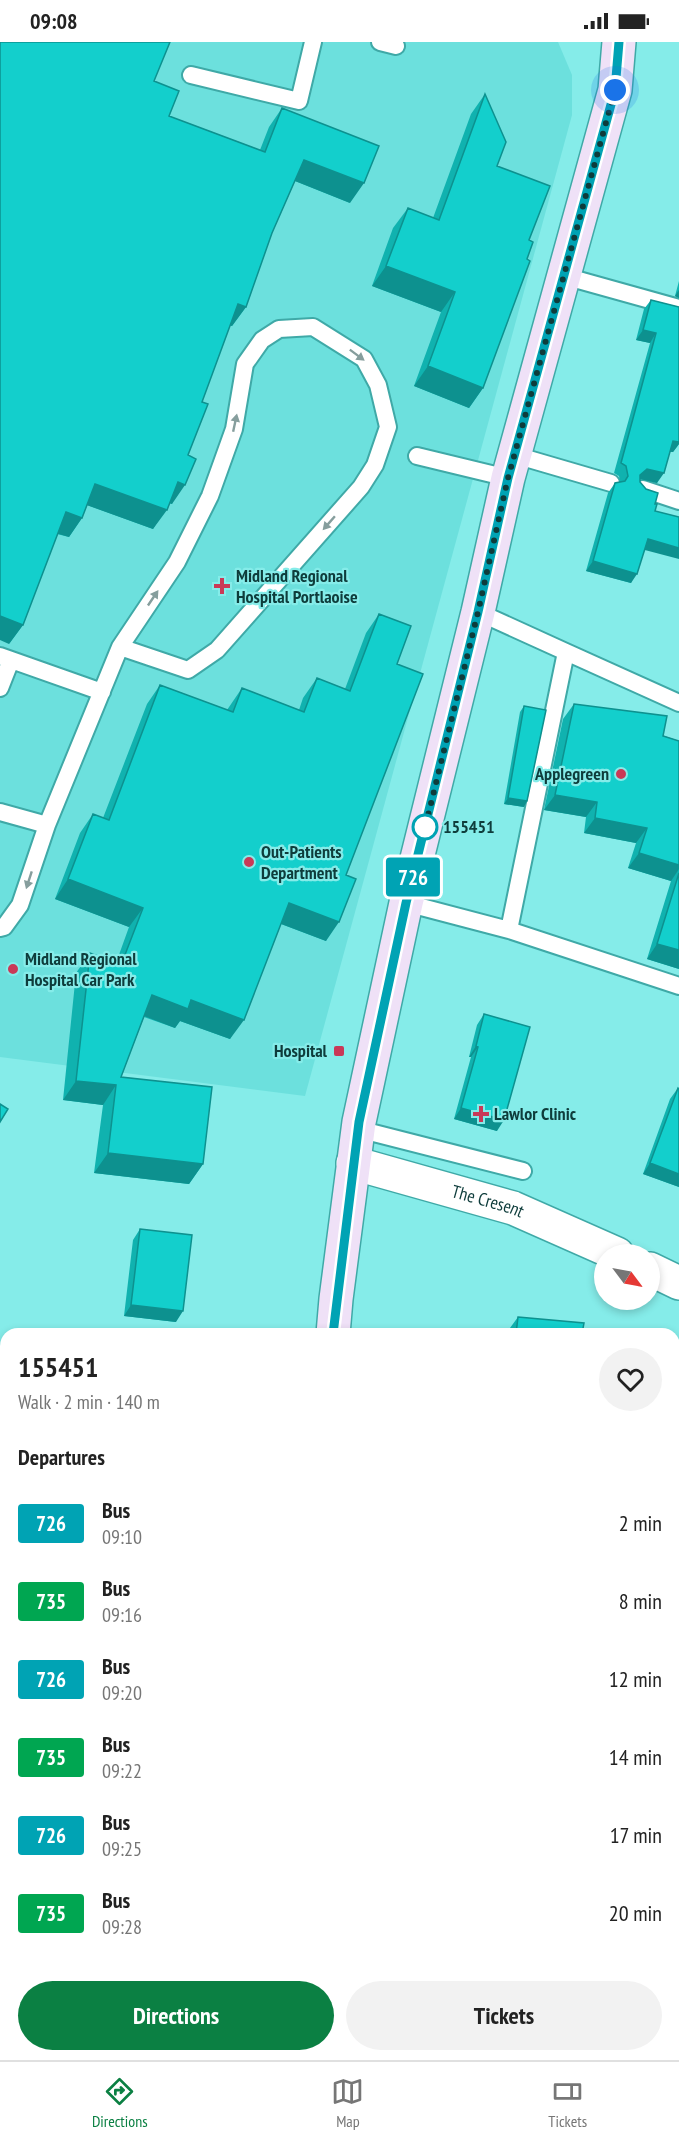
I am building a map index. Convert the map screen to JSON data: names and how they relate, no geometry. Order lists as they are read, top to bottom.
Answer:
{
  "streets": {
    "street": ["The Cresent"]
  },
  "places": {
    "health": ["Midland Regional Hospital Portlaoise", "Lawlor Clinic"],
    "other": [
      "Applegreen",
      "155451",
      "Out-Patients Department",
      "Midland Regional Hospital Car Park"
    ],
    "transit": ["Hospital"]
  },
  "lines": ["bus line 726"],
  "north": "bottom right",
  "page": {
    "status": "09:08",
    "on_map": "726",
    "heading": [
      ["155451", "Walk · 2 min · 140 m"],
      "Departures"
    ],
    "list": [
      {
        "mark": "726",
        "name": "Bus",
        "note": "09:10",
        "value": "2 min"
      },
      {
        "mark": "735",
        "name": "Bus",
        "note": "09:16",
        "value": "8 min"
      },
      {
        "mark": "726",
        "name": "Bus",
        "note": "09:20",
        "value": "12 min"
      },
      {
        "mark": "735",
        "name": "Bus",
        "note": "09:22",
        "value": "14 min"
      },
      {
        "mark": "726",
        "name": "Bus",
        "note": "09:25",
        "value": "17 min"
      },
      {
        "mark": "735",
        "name": "Bus",
        "note": "09:28",
        "value": "20 min"
      }
    ],
    "buttons": ["Directions", "Tickets"],
    "tabs": ["Directions", "Map", "Tickets"]
  }
}
